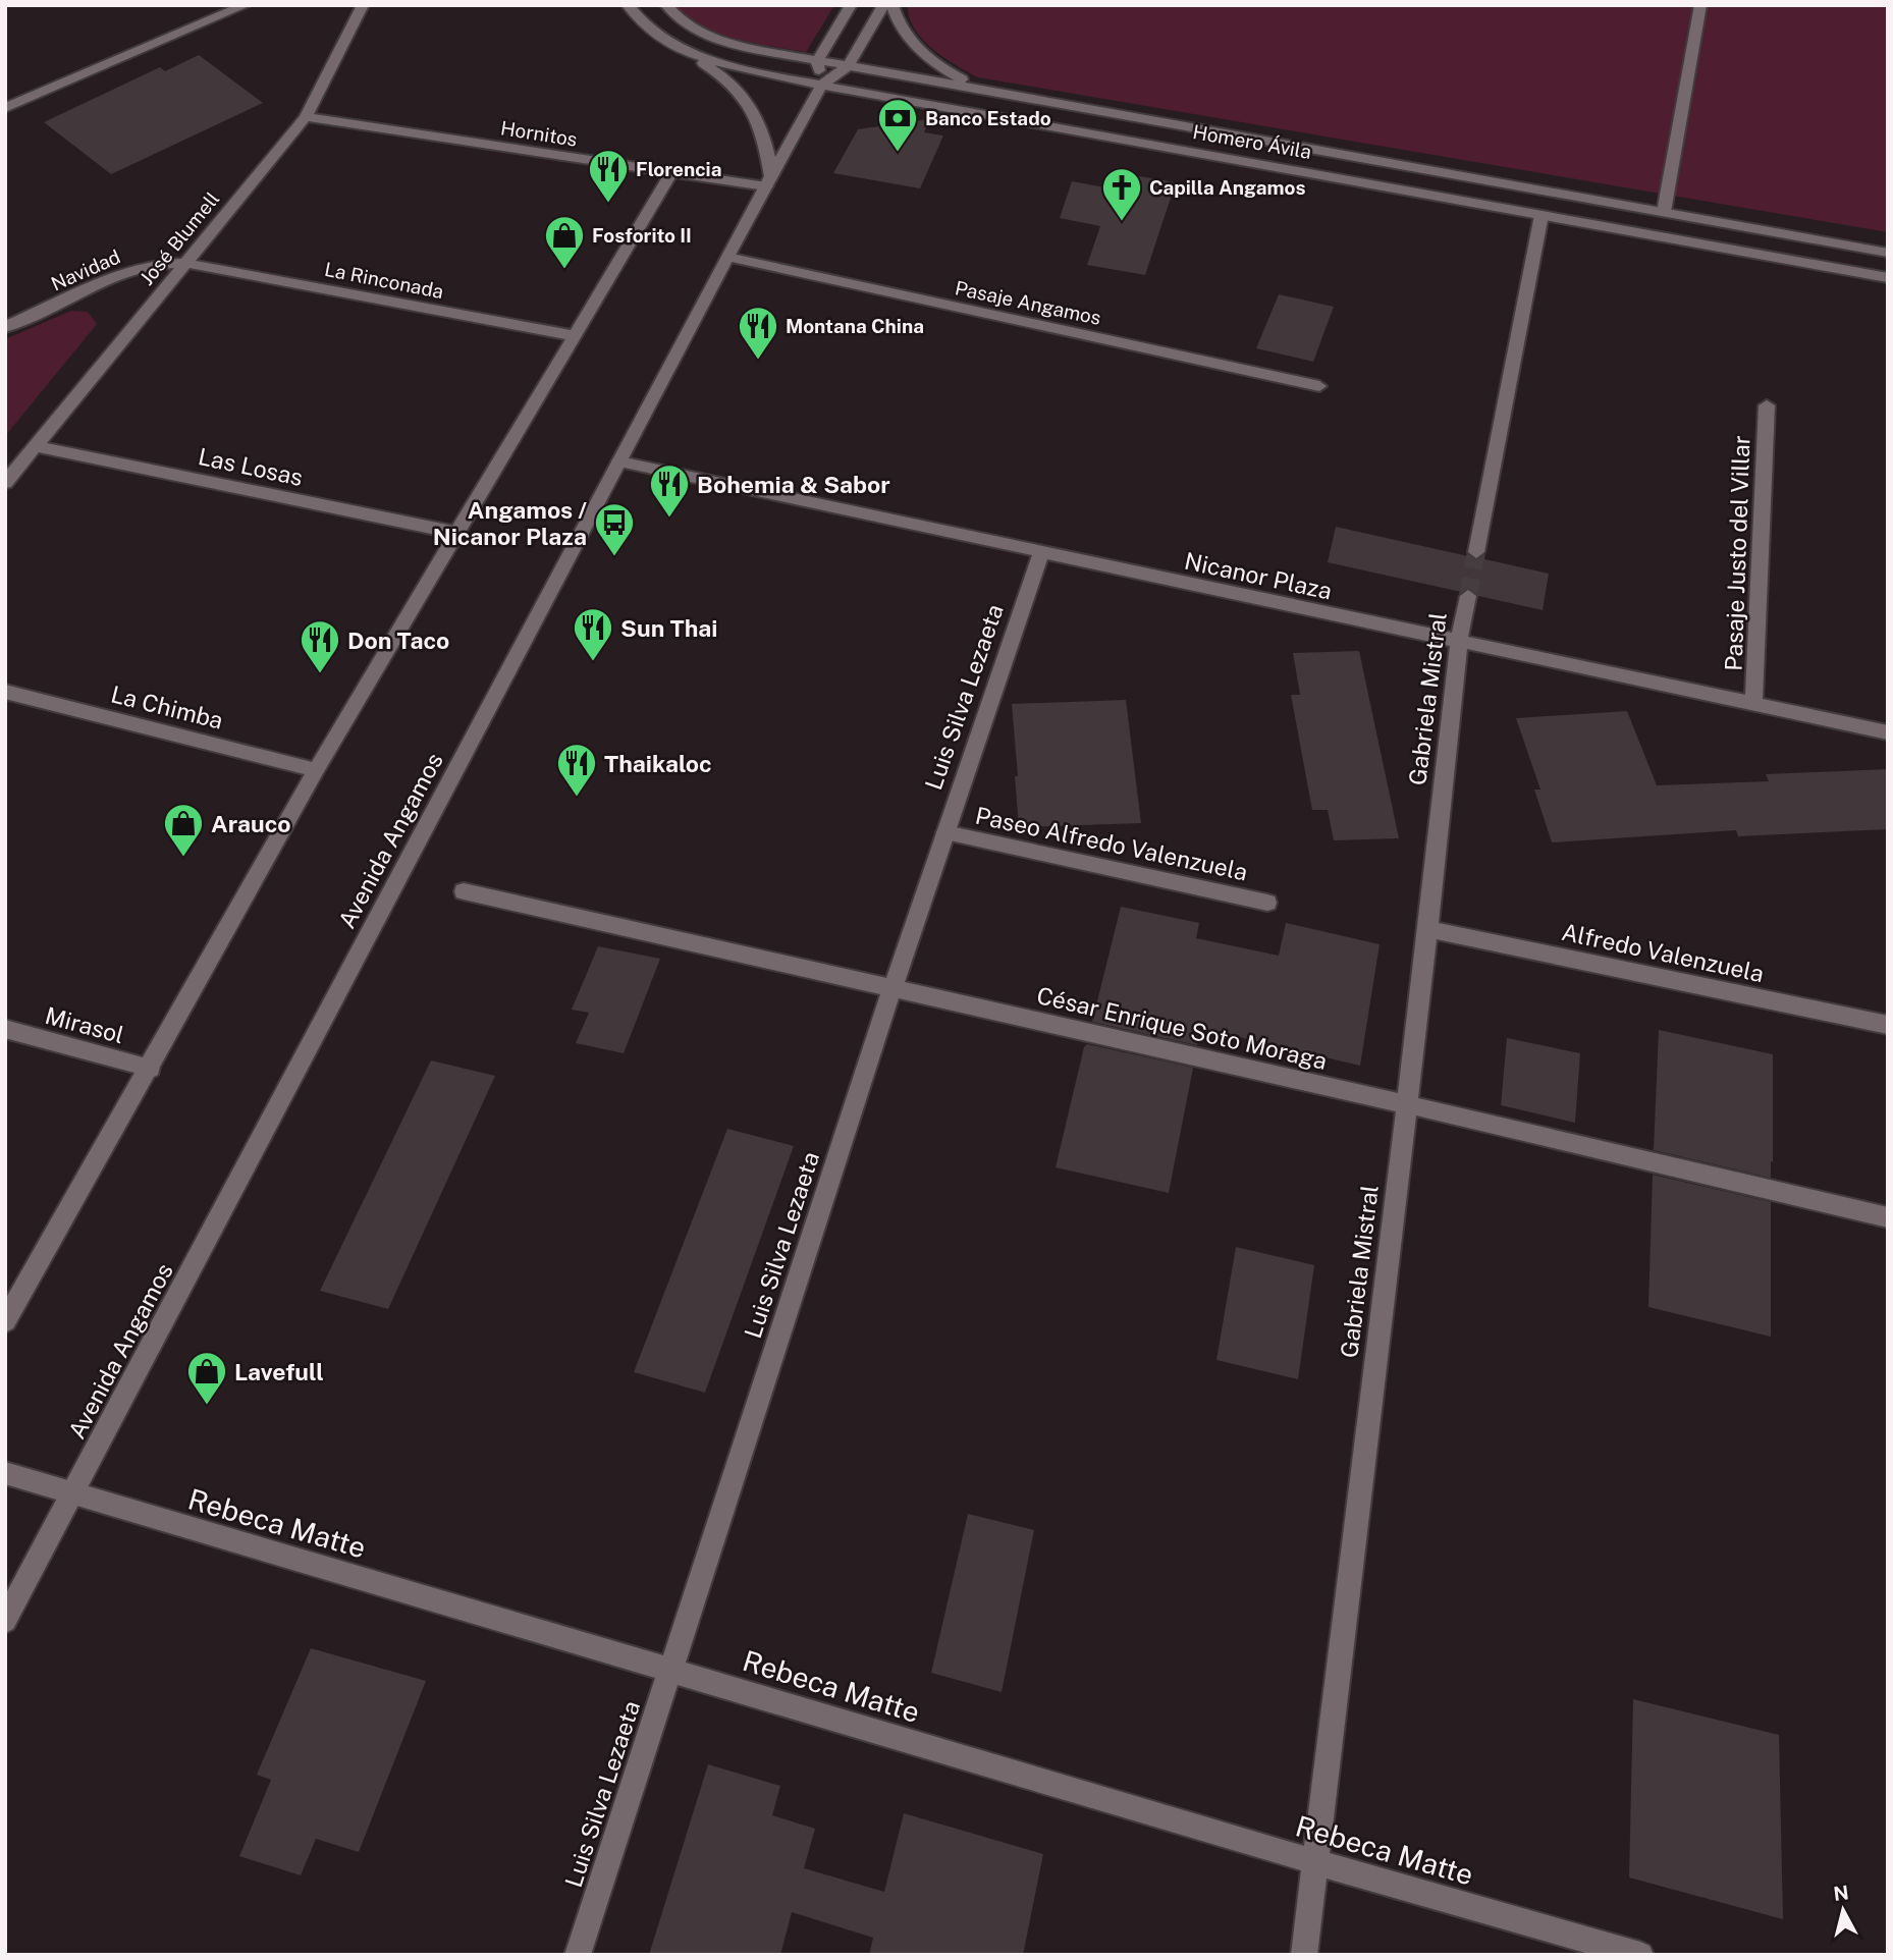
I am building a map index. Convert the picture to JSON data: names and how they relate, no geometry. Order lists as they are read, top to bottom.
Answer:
{
  "streets": {
    "street": [
      "Hornitos",
      "Homero Ávila",
      "José Blumell",
      "Navidad",
      "La Rinconada",
      "Pasaje Angamos",
      "Las Losas",
      "Pasaje Justo del Villar",
      "Nicanor Plaza",
      "Luis Silva Lezaeta",
      "Gabriela Mistral",
      "La Chimba",
      "Avenida Angamos",
      "Paseo Alfredo Valenzuela",
      "Alfredo Valenzuela",
      "Mirasol",
      "César Enrique Soto Moraga",
      "Rebeca Matte"
    ]
  },
  "crossings": [
    ["Hornitos", "José Blumell"],
    ["Hornitos", "Avenida Angamos"],
    ["Homero Ávila", "Avenida Angamos"],
    ["José Blumell", "Navidad"],
    ["José Blumell", "La Rinconada"],
    ["José Blumell", "Las Losas"],
    ["Navidad", "La Rinconada"],
    ["Pasaje Angamos", "Avenida Angamos"],
    ["Pasaje Justo del Villar", "Nicanor Plaza"],
    ["Nicanor Plaza", "Luis Silva Lezaeta"],
    ["Nicanor Plaza", "Gabriela Mistral"],
    ["Nicanor Plaza", "Avenida Angamos"],
    ["Luis Silva Lezaeta", "Paseo Alfredo Valenzuela"],
    ["Luis Silva Lezaeta", "César Enrique Soto Moraga"],
    ["Luis Silva Lezaeta", "Rebeca Matte"],
    ["Gabriela Mistral", "Alfredo Valenzuela"],
    ["Gabriela Mistral", "César Enrique Soto Moraga"],
    ["Gabriela Mistral", "Rebeca Matte"],
    ["Avenida Angamos", "Rebeca Matte"]
  ],
  "places": {
    "bank": ["Banco Estado"],
    "restaurant": [
      "Florencia",
      "Montana China",
      "Bohemia & Sabor",
      "Sun Thai",
      "Don Taco",
      "Thaikaloc"
    ],
    "church": ["Capilla Angamos"],
    "shop": ["Fosforito II", "Arauco", "Lavefull"],
    "bus stop": ["Angamos / Nicanor Plaza"]
  },
  "north": "top"
}
